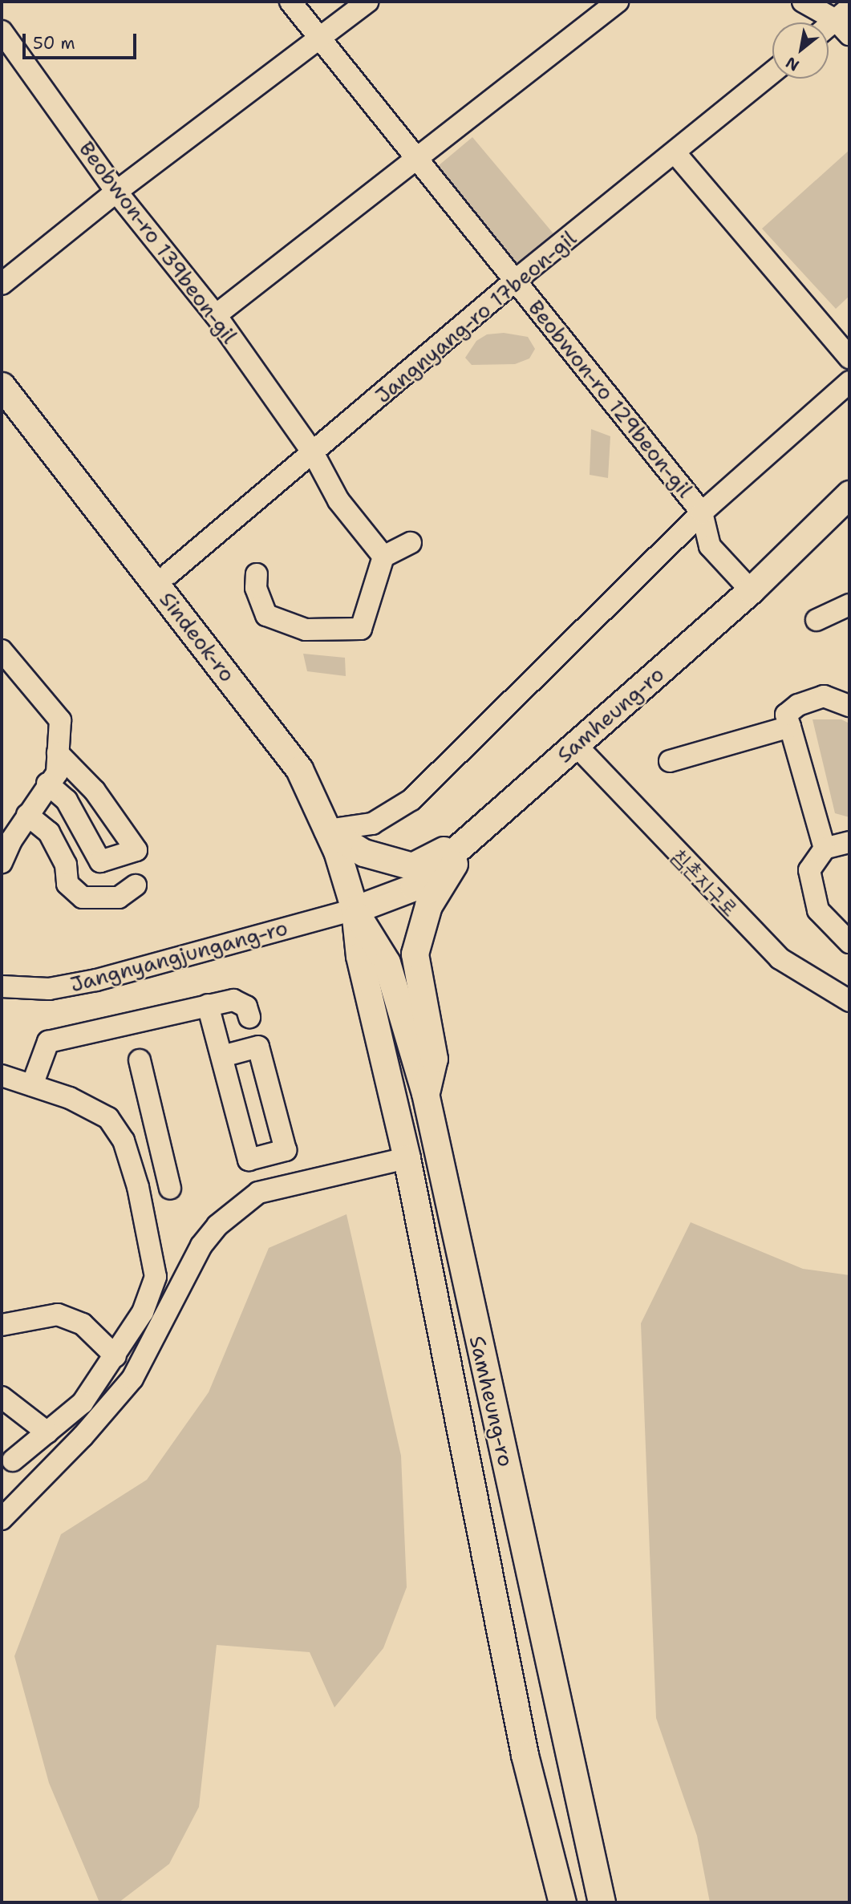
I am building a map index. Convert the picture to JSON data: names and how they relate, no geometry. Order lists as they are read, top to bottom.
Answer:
{
  "streets": {
    "main road": ["Sindeok-ro", "Samheung-ro"],
    "street": [
      "Beobwon-ro 139beon-gil",
      "Jangnyang-ro 17beon-gil",
      "Beobwon-ro 129beon-gil",
      "침촌지구로",
      "Jangnyangjungang-ro"
    ]
  },
  "crossings": [
    ["Beobwon-ro 139beon-gil", "Jangnyang-ro 17beon-gil"],
    ["Jangnyang-ro 17beon-gil", "Beobwon-ro 129beon-gil"],
    ["Beobwon-ro 129beon-gil", "Samheung-ro"],
    ["Sindeok-ro", "Samheung-ro"],
    ["Sindeok-ro", "Jangnyangjungang-ro"],
    ["Samheung-ro", "침촌지구로"],
    ["Samheung-ro", "Jangnyangjungang-ro"]
  ],
  "scale_bar": "50 m",
  "north": "bottom left"
}
